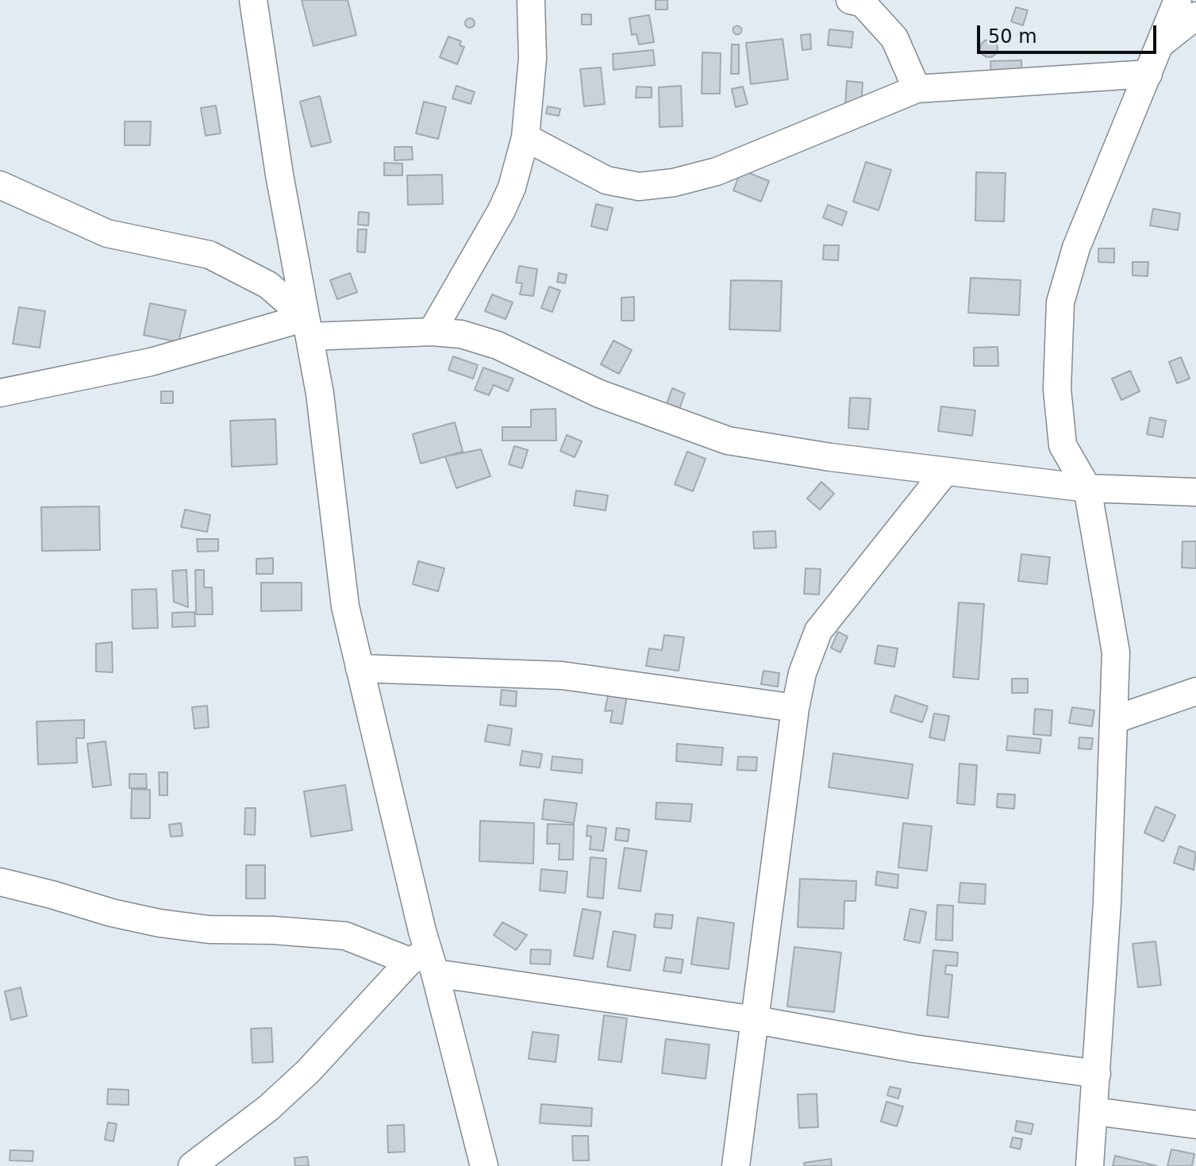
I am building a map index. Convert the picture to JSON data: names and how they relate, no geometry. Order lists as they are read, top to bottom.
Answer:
{
  "scale_bar": "50 m"
}
